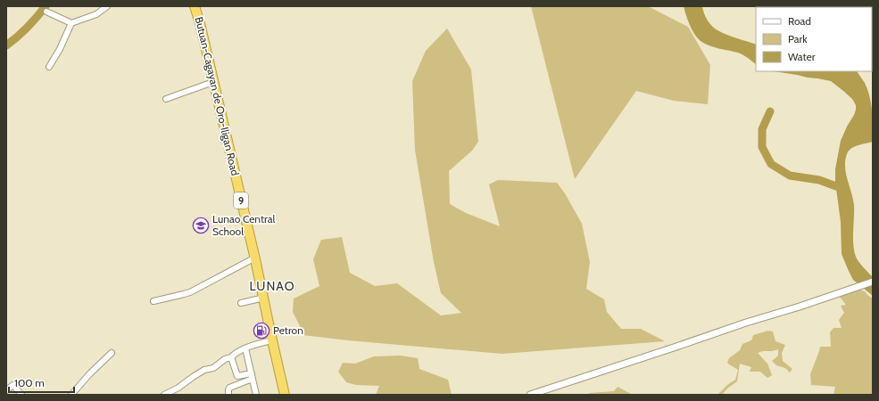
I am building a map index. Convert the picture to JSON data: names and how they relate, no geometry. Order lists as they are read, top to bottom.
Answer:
{
  "streets": {
    "highway": ["Butuan-Cagayan de Oro-Iligan Road", "9"]
  },
  "districts": ["LUNAO"],
  "places": {
    "school or university": ["Lunao Central School"],
    "fuel station": ["Petron"]
  },
  "legend": ["Road", "Park", "Water"],
  "scale_bar": "100 m"
}
